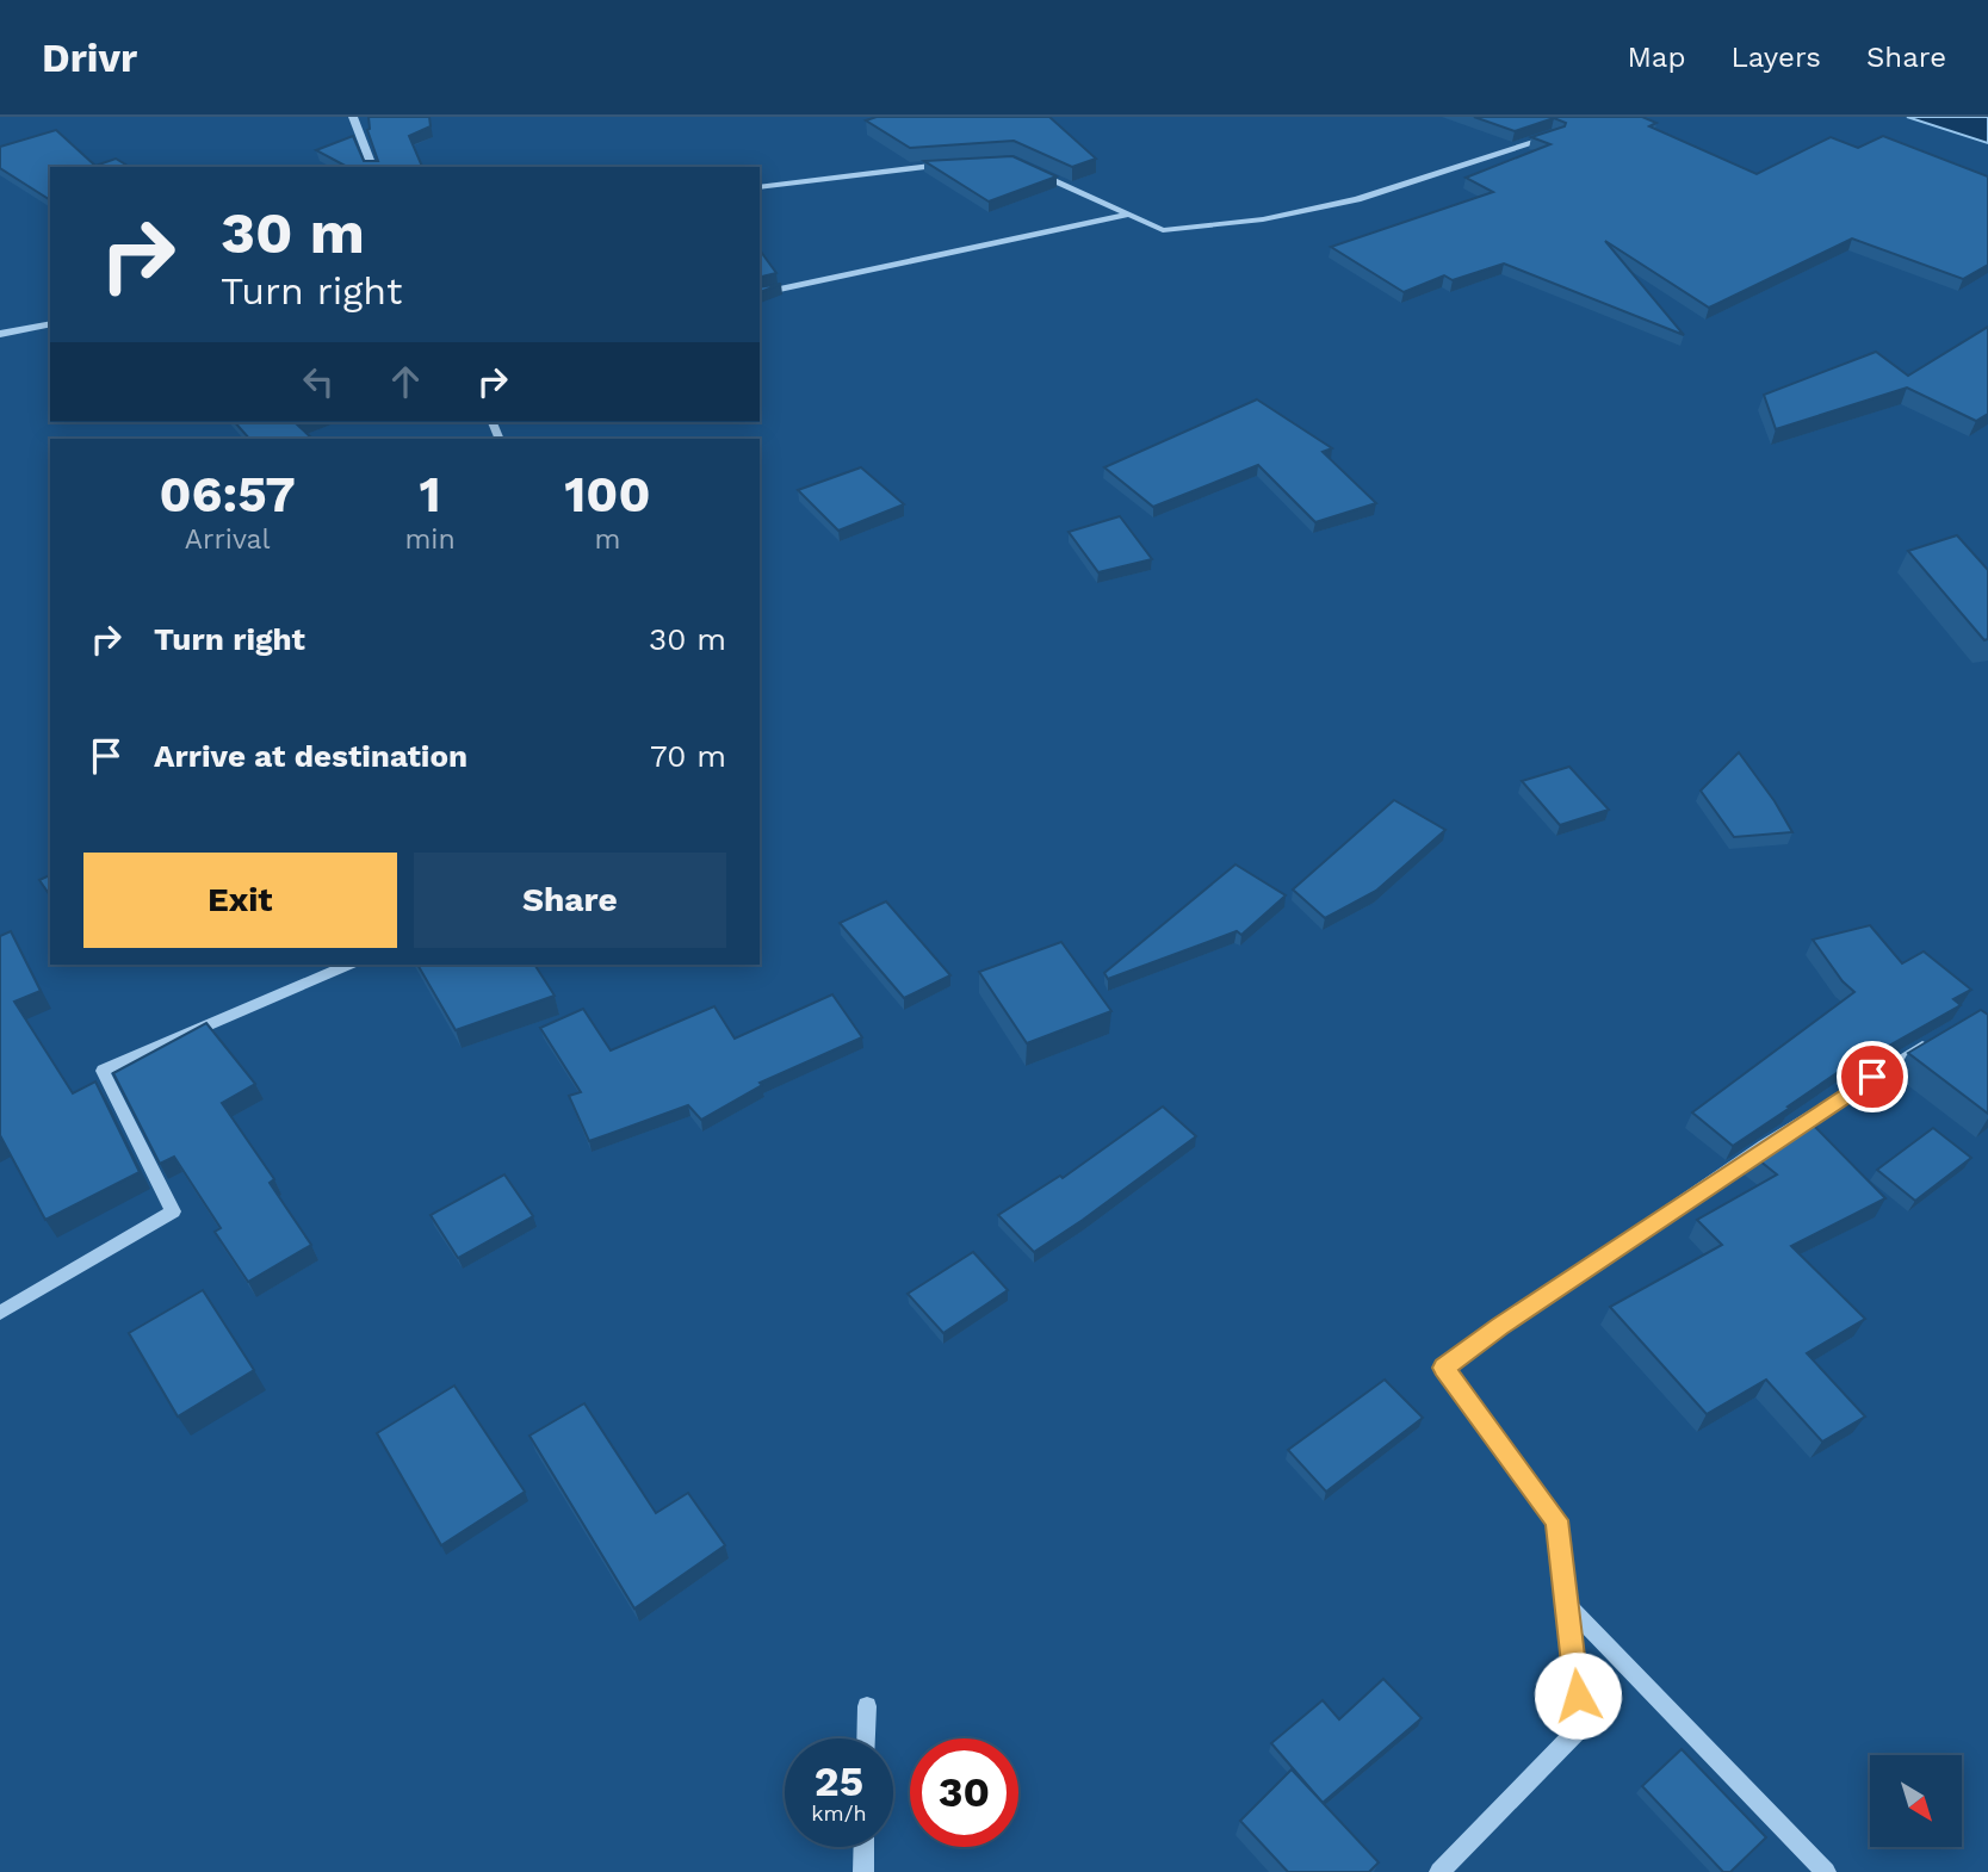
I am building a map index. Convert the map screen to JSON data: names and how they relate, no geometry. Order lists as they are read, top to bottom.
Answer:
{
  "north": "bottom right",
  "page": {
    "header": "Drivr",
    "nav": ["Map", "Layers", "Share"],
    "turn": ["30 m", "Turn right"],
    "eta": [
      "06:57",
      "Arrival",
      "1",
      "min",
      "100",
      "m"
    ],
    "list": [
      {
        "name": "Turn right",
        "value": "30 m"
      },
      {
        "name": "Arrive at destination",
        "value": "70 m"
      }
    ],
    "buttons": ["Exit", "Share"],
    "speed": "25 km/h",
    "limit": "30"
  }
}
